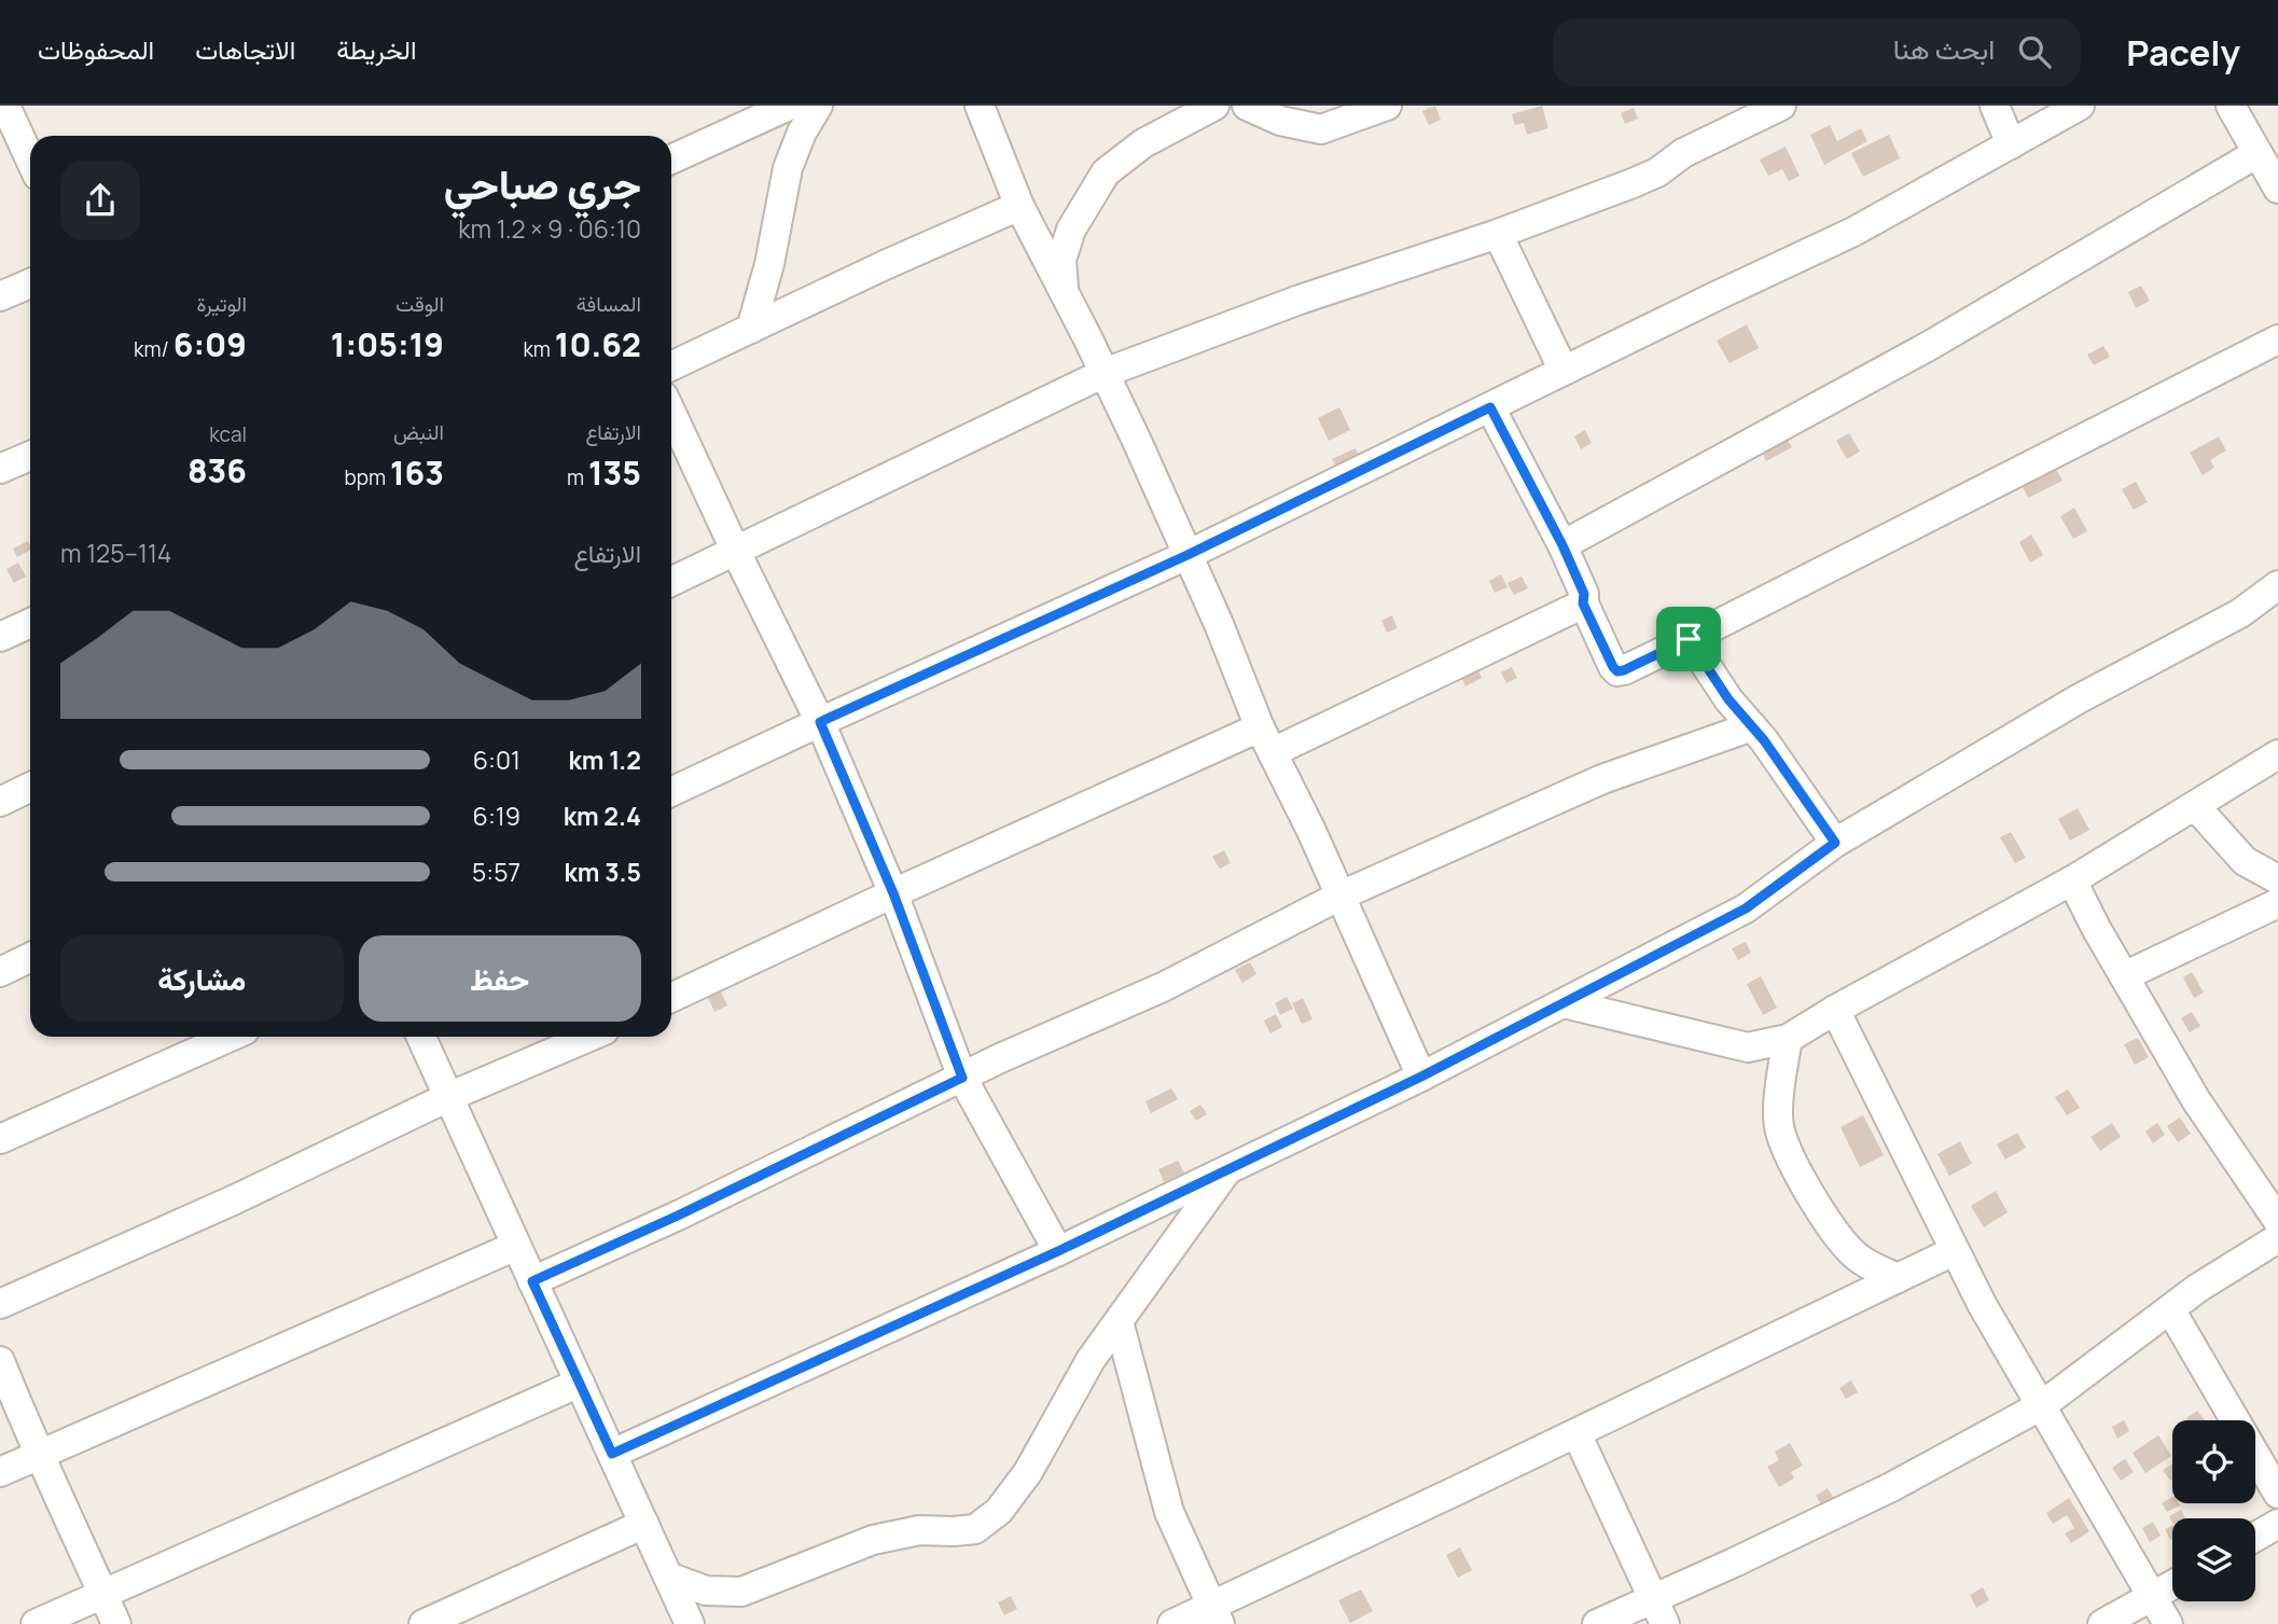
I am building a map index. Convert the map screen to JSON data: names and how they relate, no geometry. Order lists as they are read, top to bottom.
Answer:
{
  "page": {
    "header": "Pacely",
    "search": "ابحث هنا",
    "nav": ["الخريطة", "الاتجاهات", "المحفوظات"],
    "heading": ["جري صباحي", "06:10 · 9 × 1.2 km"],
    "stats": [
      ["المسافة", "10.62 km"],
      ["الوقت", "1:05:19"],
      ["الوتيرة", "6:09 /km"],
      ["الارتفاع", "135 m"],
      ["النبض", "163 bpm"],
      ["kcal", "836"]
    ],
    "chart": ["الارتفاع", "114–125 m"],
    "list": [
      {
        "name": "1.2 km",
        "note": "6:01"
      },
      {
        "name": "2.4 km",
        "note": "6:19"
      },
      {
        "name": "3.5 km",
        "note": "5:57"
      }
    ],
    "buttons": ["حفظ", "مشاركة"]
  }
}
